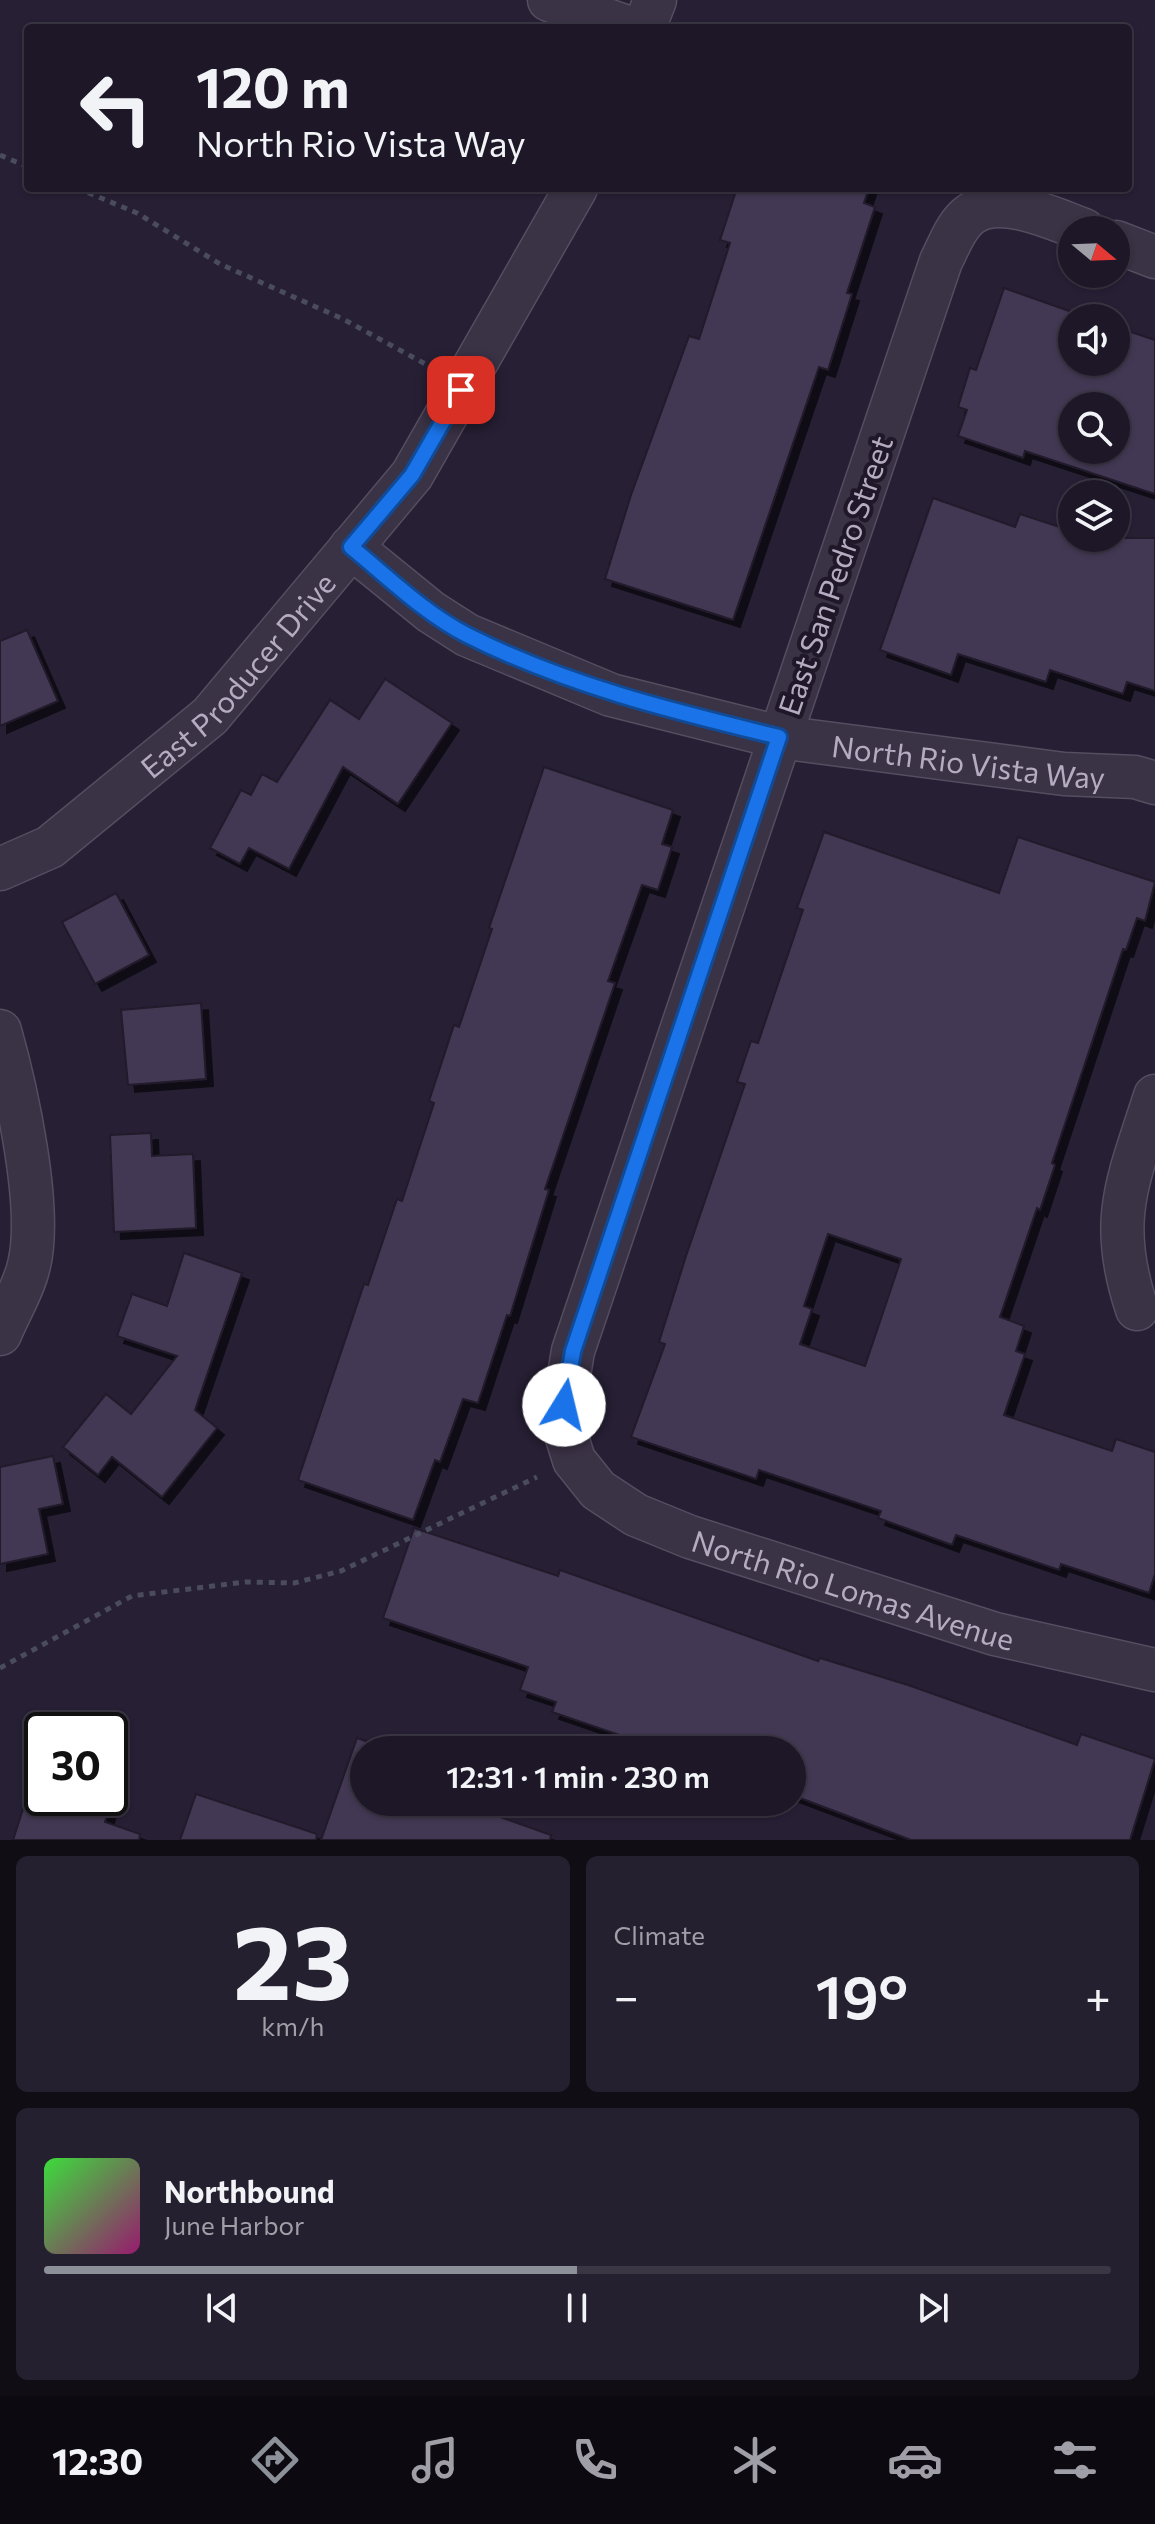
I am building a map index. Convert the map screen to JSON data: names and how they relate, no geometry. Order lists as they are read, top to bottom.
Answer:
{
  "streets": {
    "street": [
      "East San Pedro Street",
      "East Producer Drive",
      "North Rio Vista Way",
      "North Rio Lomas Avenue"
    ]
  },
  "crossings": [
    ["East San Pedro Street", "North Rio Vista Way"],
    ["East San Pedro Street", "North Rio Lomas Avenue"],
    ["East Producer Drive", "North Rio Vista Way"]
  ],
  "north": "right",
  "page": {
    "turn": ["120 m", "North Rio Vista Way"],
    "limit": "30",
    "trip": "12:31 · 1 min · 230 m",
    "tile": [
      ["23", "km/h"],
      "Climate"
    ],
    "heat": ["−", "19°", "+"],
    "song": ["Northbound", "June Harbor"],
    "tabs": "12:30"
  }
}
